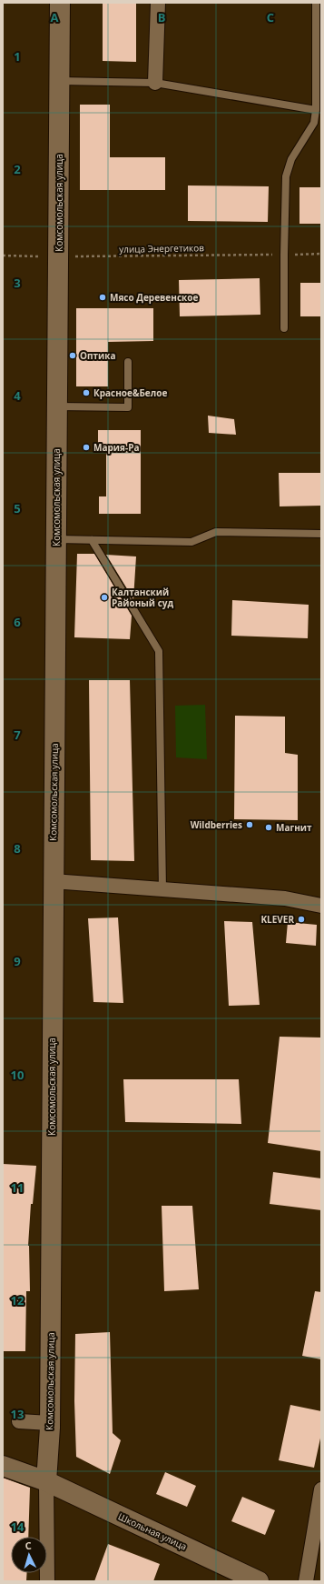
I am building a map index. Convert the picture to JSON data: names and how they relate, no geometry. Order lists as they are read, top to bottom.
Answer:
{
  "streets": {
    "street": ["Комсомольская улица", "Школьная улица"],
    "path": ["улица Энергетиков"]
  },
  "crossings": [
    ["Комсомольская улица", "улица Энергетиков"],
    ["Комсомольская улица", "Школьная улица"]
  ],
  "places": [
    "Мясо Деревенское",
    "Оптика",
    "Красное&Белое",
    "Мария-Ра",
    "Калтанский Районый суд",
    "Wildberries",
    "Магнит",
    "KLEVER"
  ],
  "north": "top",
  "grid": {
    "columns": ["A", "B", "C"],
    "rows": [
      "1",
      "2",
      "3",
      "4",
      "5",
      "6",
      "7",
      "8",
      "9",
      "10",
      "11",
      "12",
      "13",
      "14"
    ]
  }
}
